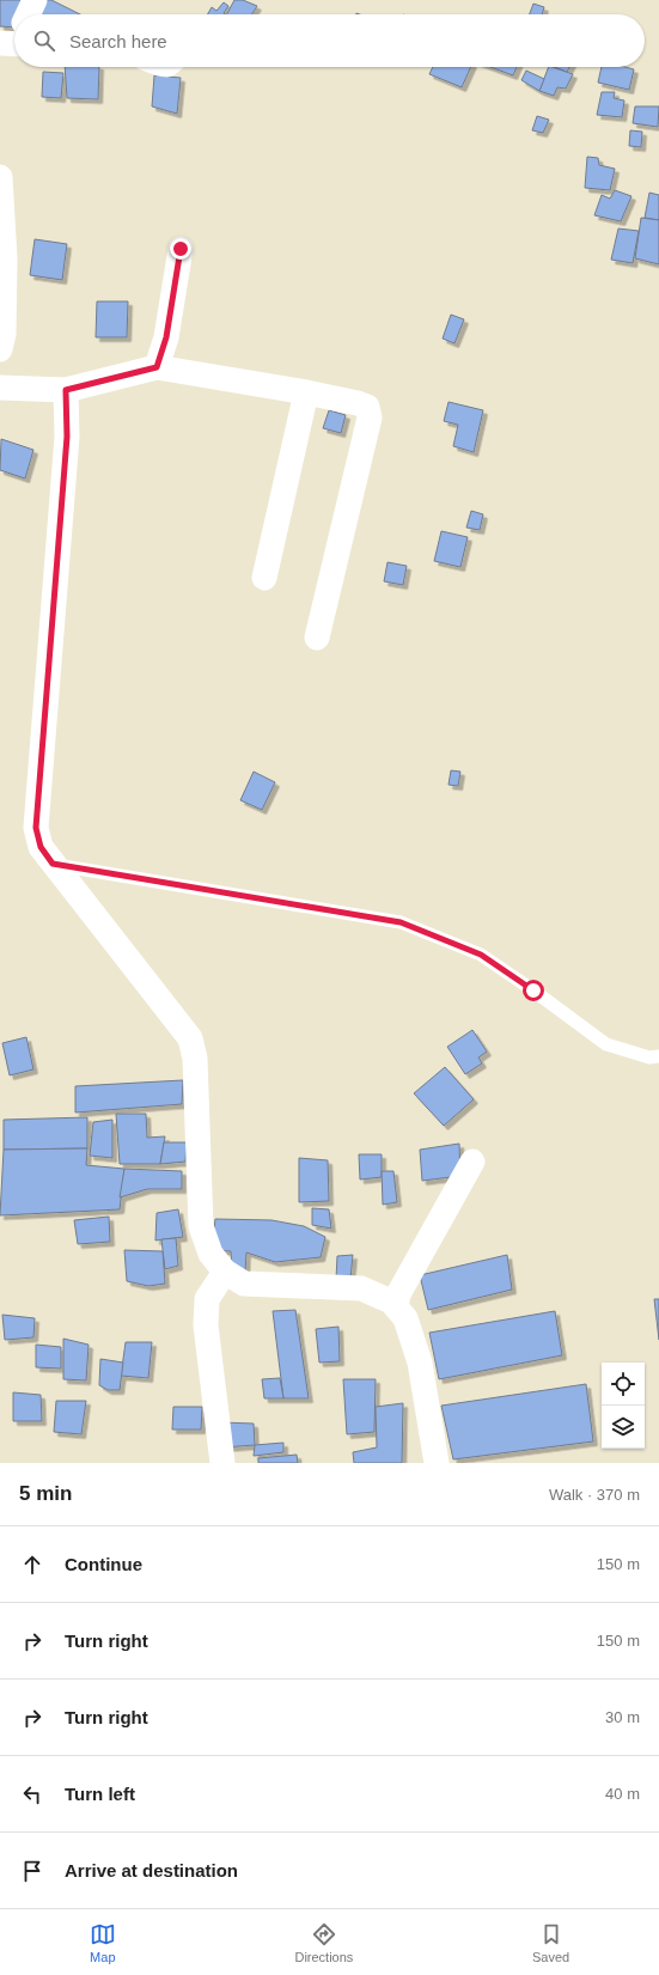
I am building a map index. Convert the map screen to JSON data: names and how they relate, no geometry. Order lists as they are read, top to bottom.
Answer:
{
  "page": {
    "search": "Search here",
    "heading": ["5 min", "Walk · 370 m"],
    "list": [
      ["Continue", "150 m"],
      ["Turn right", "150 m"],
      ["Turn right", "30 m"],
      ["Turn left", "40 m"],
      "Arrive at destination"
    ],
    "nav": ["Map", "Directions", "Saved"]
  }
}
